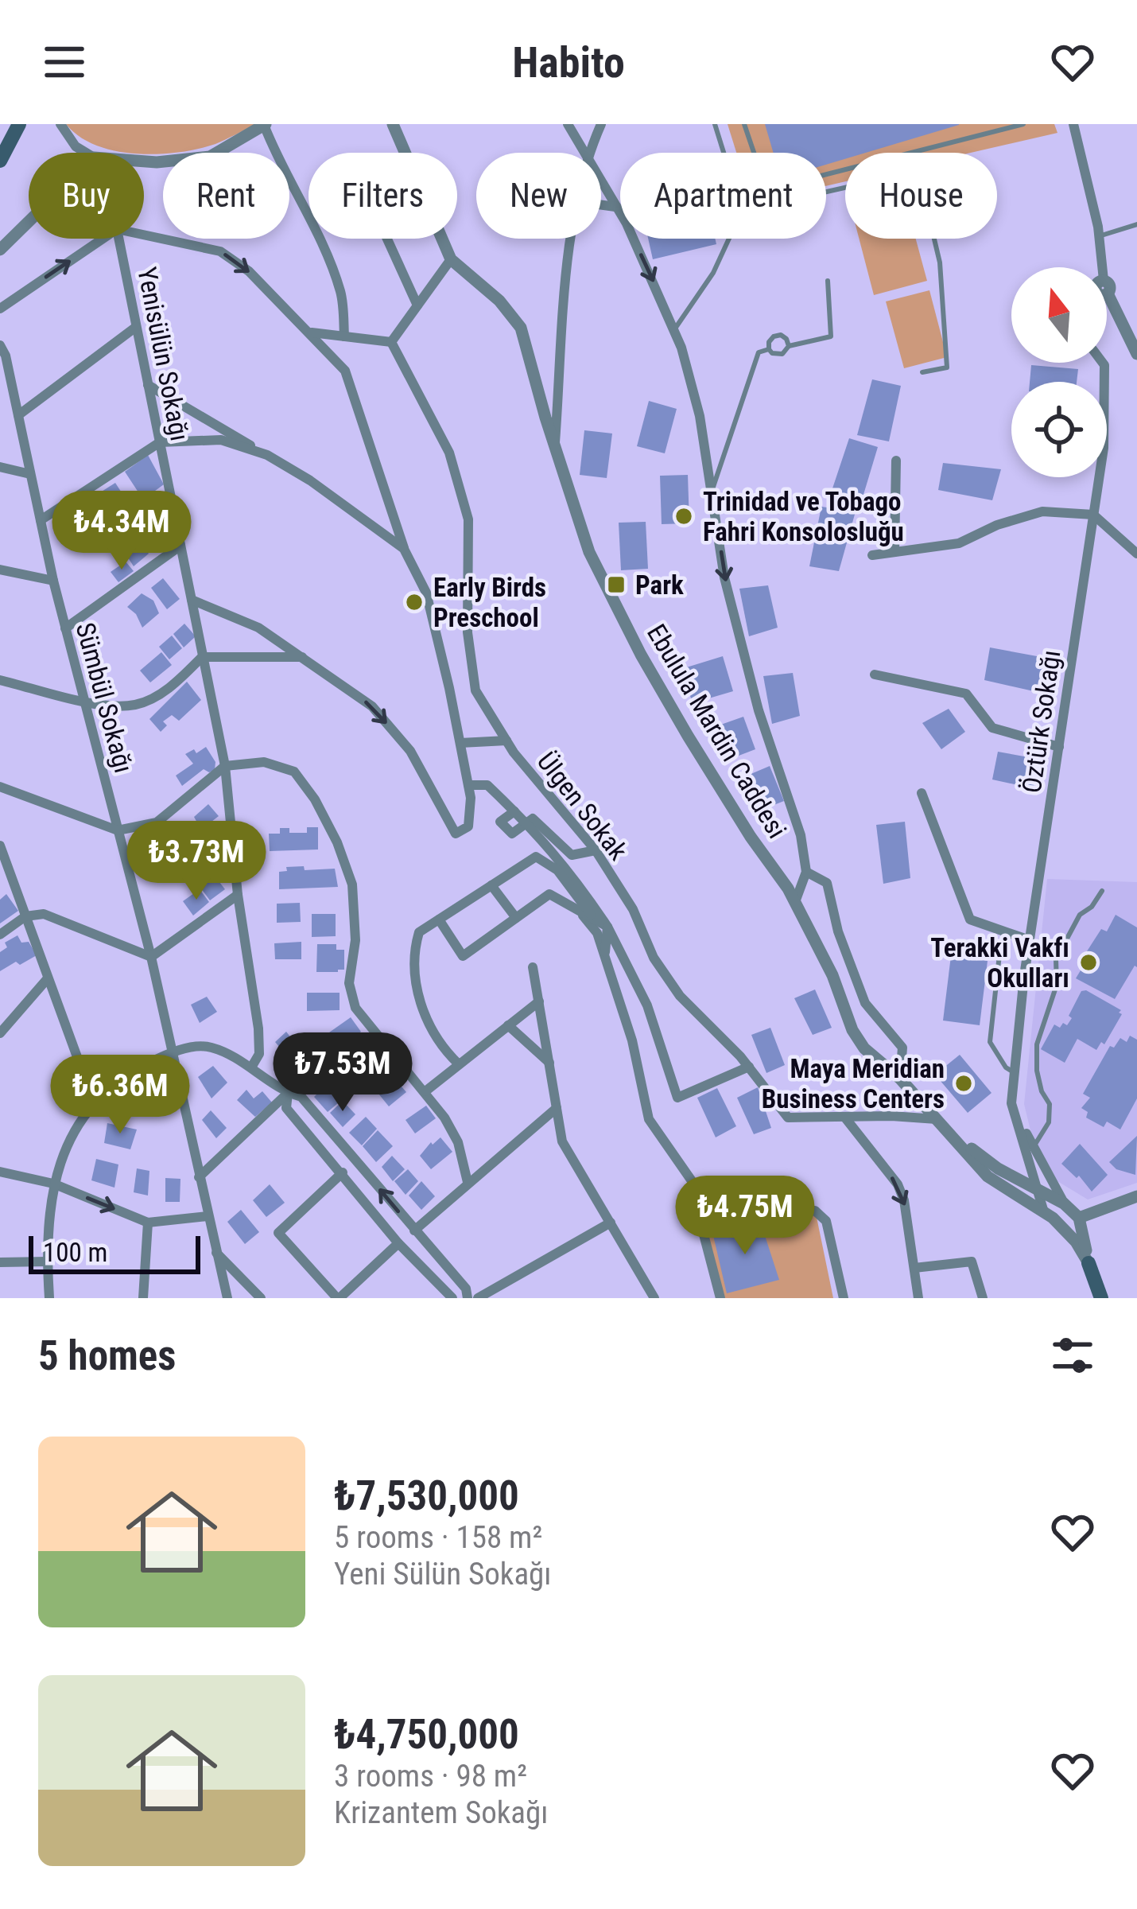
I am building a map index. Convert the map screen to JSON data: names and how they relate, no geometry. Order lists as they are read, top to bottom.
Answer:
{
  "streets": {
    "main road": ["Ebulula Mardin Caddesi"],
    "street": [
      "Yenisülün Sokağı",
      "Sümbül Sokağı",
      "Öztürk Sokağı",
      "Ülgen Sokak"
    ]
  },
  "crossings": [
    ["Öztürk Sokağı", "Ebulula Mardin Caddesi"],
    ["Ebulula Mardin Caddesi", "Ülgen Sokak"]
  ],
  "places": {
    "other": [
      "Trinidad ve Tobago Fahri Konsolosluğu",
      "Early Birds Preschool",
      "Terakki Vakfı Okulları",
      "Maya Meridian Business Centers"
    ],
    "transit": ["Park"]
  },
  "scale_bar": "100 m",
  "north": "top",
  "page": {
    "header": "Habito",
    "chip": [
      "Buy",
      "Rent",
      "Filters",
      "New",
      "Apartment",
      "House"
    ],
    "price": [
      "₺4.34M",
      "₺3.73M",
      "₺7.53M",
      "₺6.36M",
      "₺4.75M"
    ],
    "scale": "100 m",
    "heading": "5 homes",
    "list": [
      {
        "name": "₺7,530,000",
        "note": "5 rooms · 158 m² · Yeni Sülün Sokağı"
      },
      {
        "name": "₺4,750,000",
        "note": "3 rooms · 98 m² · Krizantem Sokağı"
      }
    ]
  }
}
